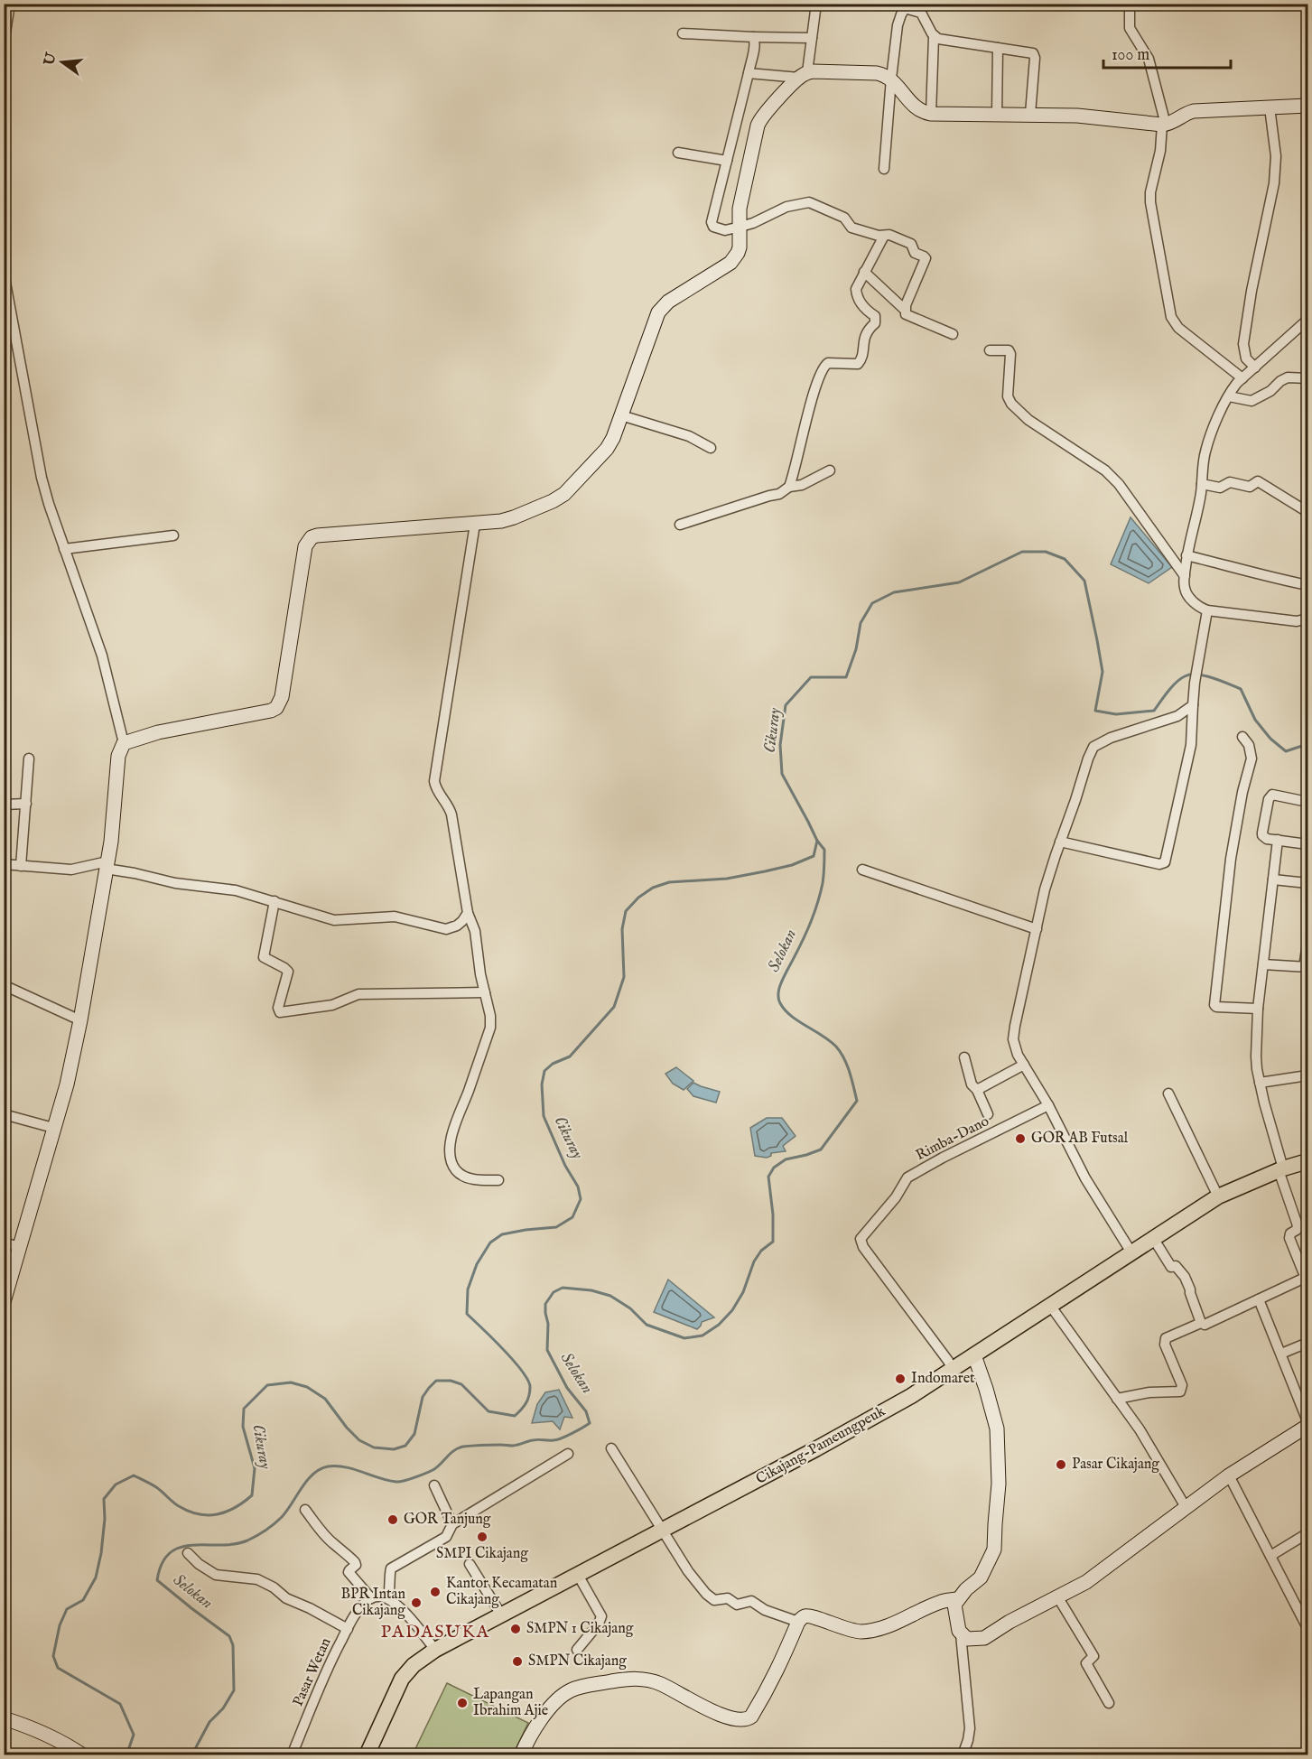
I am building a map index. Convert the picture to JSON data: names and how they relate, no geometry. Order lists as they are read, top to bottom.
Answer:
{
  "streets": {
    "main road": ["Cikajang-Pameungpeuk"],
    "street": ["Rimba-Dano", "Pasar Wetan"]
  },
  "crossings": [
    ["Rimba-Dano", "Cikajang-Pameungpeuk"]
  ],
  "districts": ["PADASUKA"],
  "water": ["Cikuray", "Selokan"],
  "places": [
    "GOR AB Futsal",
    "Indomaret",
    "Pasar Cikajang",
    "GOR Tanjung",
    "SMPI Cikajang",
    "Kantor Kecamatan Cikajang",
    "BPR Intan Cikajang",
    "SMPN 1 Cikajang",
    "SMPN Cikajang",
    "Lapangan Ibrahim Ajie"
  ],
  "scale_bar": "100 m",
  "north": "left"
}
